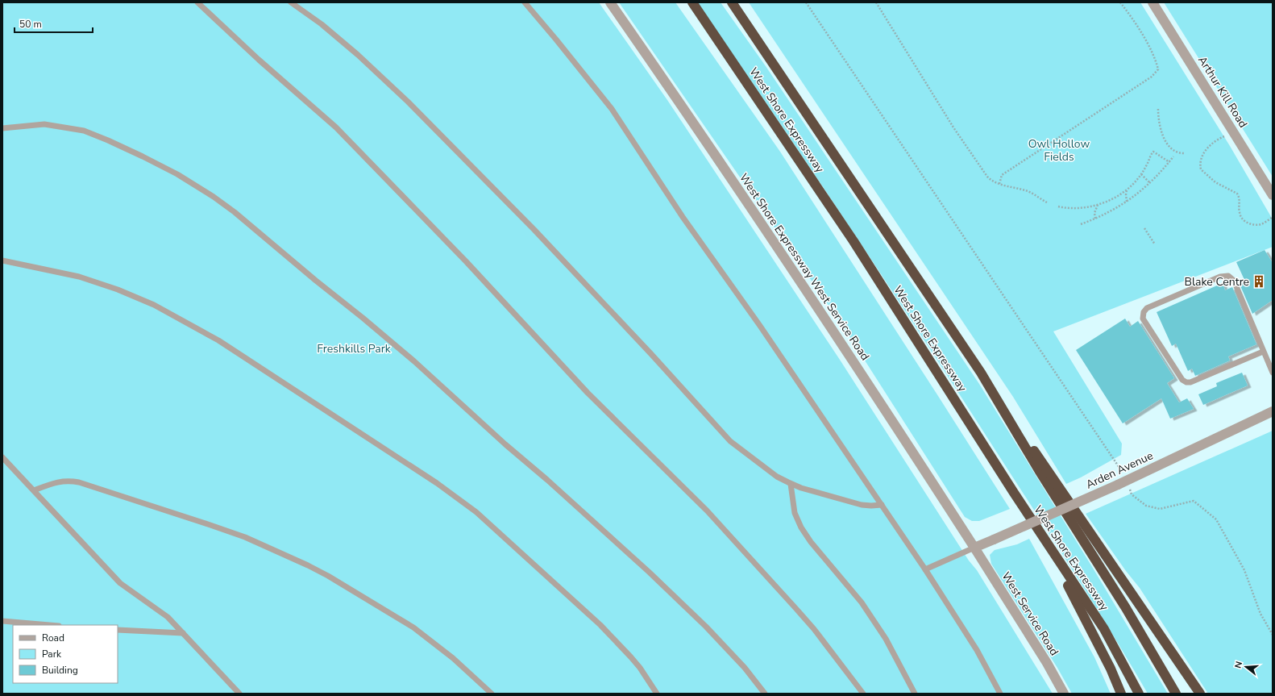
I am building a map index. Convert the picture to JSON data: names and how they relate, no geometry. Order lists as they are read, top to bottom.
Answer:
{
  "streets": {
    "highway": ["West Shore Expressway"],
    "street": [
      "Arthur Kill Road",
      "West Shore Expressway West Service Road",
      "Arden Avenue",
      "West Service Road"
    ]
  },
  "crossings": [
    ["West Shore Expressway West Service Road", "Arden Avenue"],
    ["West Shore Expressway West Service Road", "West Service Road"],
    ["Arden Avenue", "West Service Road"]
  ],
  "parks": ["Owl Hollow Fields", "Freshkills Park"],
  "places": {
    "building": ["Blake Centre"]
  },
  "legend": ["Road", "Park", "Building"],
  "scale_bar": "50 m",
  "north": "left"
}
